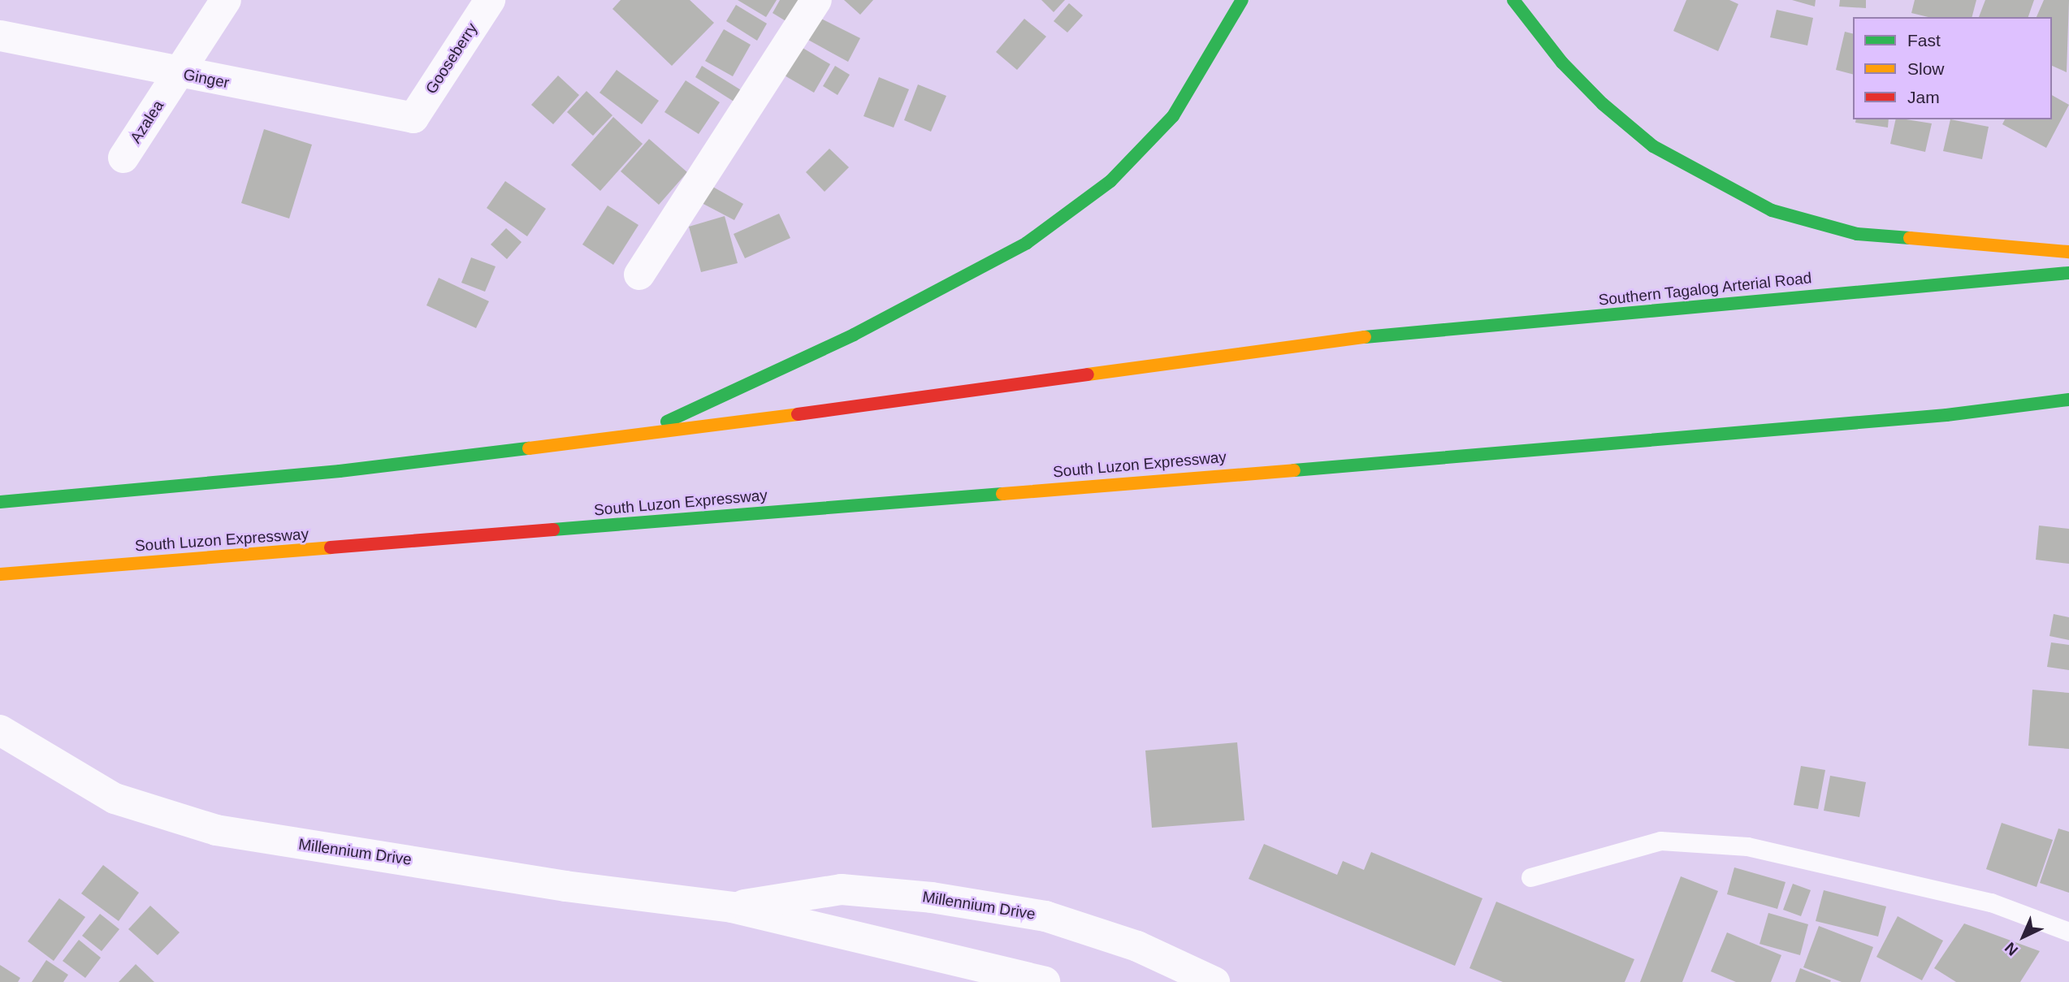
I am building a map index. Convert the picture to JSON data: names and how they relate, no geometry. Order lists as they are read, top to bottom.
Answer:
{
  "streets": {
    "highway": ["Southern Tagalog Arterial Road", "South Luzon Expressway"],
    "street": [
      "Gooseberry",
      "Ginger",
      "Azalea",
      "Millennium Drive"
    ]
  },
  "crossings": [
    ["Gooseberry", "Ginger"],
    ["Ginger", "Azalea"]
  ],
  "legend": ["Fast", "Slow", "Jam"],
  "north": "bottom left"
}
